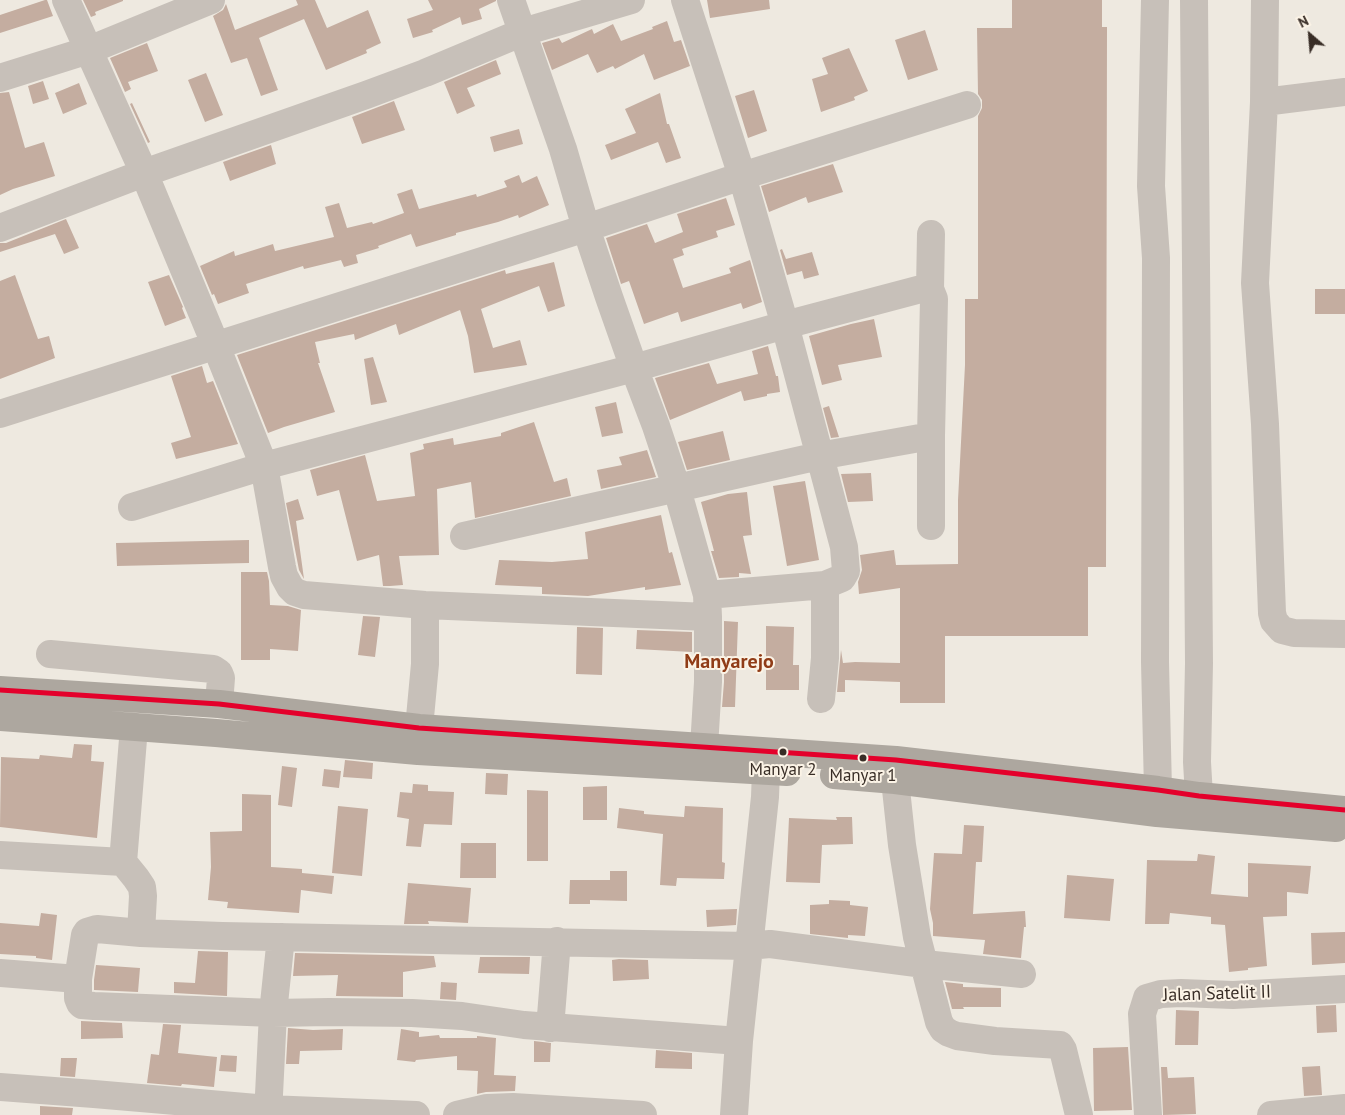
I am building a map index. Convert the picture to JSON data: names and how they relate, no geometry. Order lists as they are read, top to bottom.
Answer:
{
  "streets": {
    "street": ["Jalan Satelit II"]
  },
  "districts": ["Manyarejo"],
  "places": ["Manyar 2", "Manyar 1"],
  "north": "top left"
}
